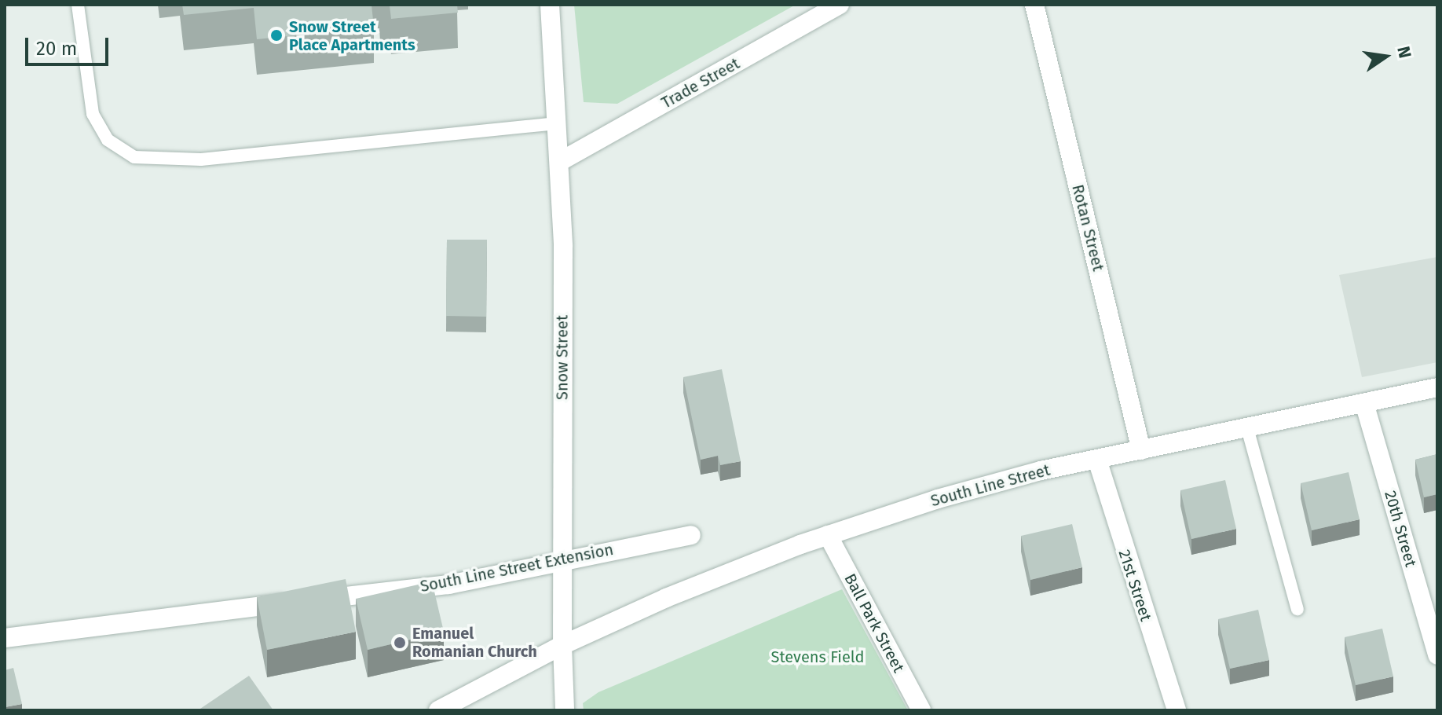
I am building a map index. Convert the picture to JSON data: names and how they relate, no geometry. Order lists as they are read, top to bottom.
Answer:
{
  "streets": {
    "street": [
      "Trade Street",
      "Rotan Street",
      "Snow Street",
      "South Line Street",
      "20th Street",
      "South Line Street Extension",
      "21st Street",
      "Ball Park Street"
    ]
  },
  "crossings": [
    ["Trade Street", "Snow Street"],
    ["Rotan Street", "South Line Street"],
    ["Snow Street", "South Line Street"],
    ["Snow Street", "South Line Street Extension"],
    ["South Line Street", "20th Street"],
    ["South Line Street", "21st Street"],
    ["South Line Street", "Ball Park Street"]
  ],
  "parks": ["Stevens Field"],
  "places": ["Snow Street Place Apartments", "Emanuel Romanian Church"],
  "scale_bar": "20 m",
  "north": "right"
}
